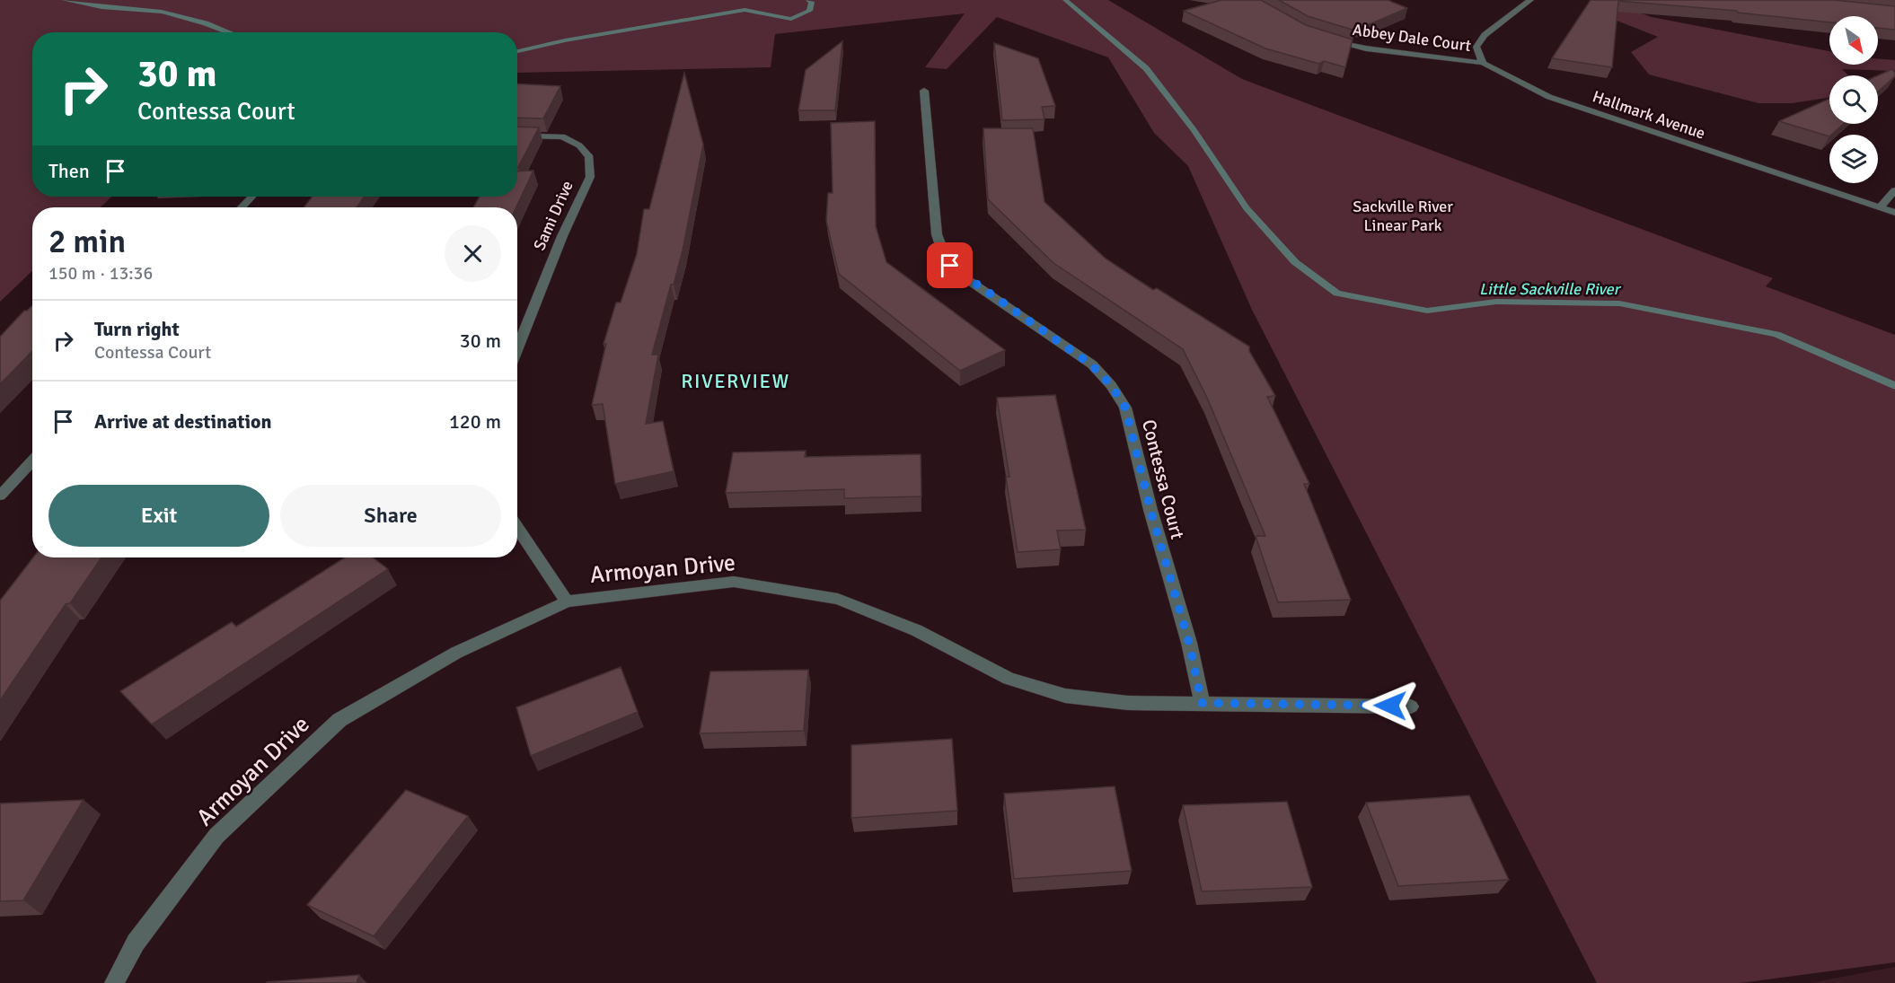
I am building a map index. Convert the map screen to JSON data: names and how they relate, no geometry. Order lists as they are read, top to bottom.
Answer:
{
  "streets": {
    "street": [
      "Abbey Dale Court",
      "Hallmark Avenue",
      "Sami Drive",
      "Contessa Court",
      "Armoyan Drive"
    ]
  },
  "crossings": [
    ["Abbey Dale Court", "Hallmark Avenue"],
    ["Contessa Court", "Armoyan Drive"]
  ],
  "districts": ["RIVERVIEW"],
  "water": ["Little Sackville River"],
  "parks": ["Sackville River Linear Park"],
  "north": "bottom right",
  "page": {
    "turn": ["30 m", "Contessa Court"],
    "then": "Then",
    "heading": ["2 min", "150 m · 13:36"],
    "list": [
      {
        "name": "Turn right",
        "note": "Contessa Court",
        "value": "30 m"
      },
      {
        "name": "Arrive at destination",
        "value": "120 m"
      }
    ],
    "buttons": ["Exit", "Share"]
  }
}
